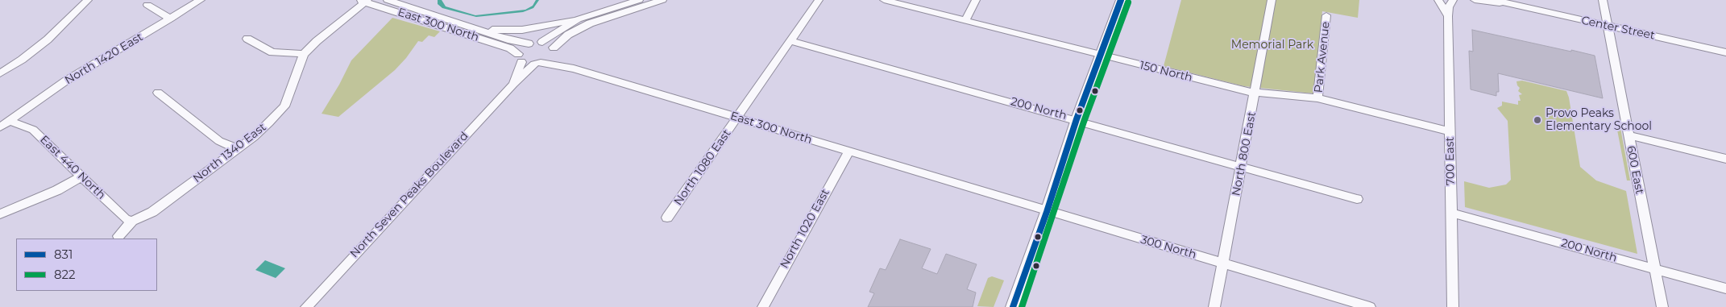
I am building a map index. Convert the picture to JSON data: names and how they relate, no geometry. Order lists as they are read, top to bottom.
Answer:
{
  "streets": {
    "street": [
      "East 300 North",
      "Center Street",
      "Park Avenue",
      "North 1420 East",
      "150 North",
      "200 North",
      "North 1340 East",
      "North 800 East",
      "700 East",
      "East 440 North",
      "North 1080 East",
      "600 East",
      "North Seven Peaks Boulevard",
      "North 1020 East",
      "300 North"
    ]
  },
  "crossings": [
    ["East 300 North", "North 1340 East"],
    ["East 300 North", "North 1080 East"],
    ["East 300 North", "North Seven Peaks Boulevard"],
    ["East 300 North", "North 1020 East"],
    ["East 300 North", "300 North"],
    ["Center Street", "600 East"],
    ["Park Avenue", "150 North"],
    ["North 1420 East", "East 440 North"],
    ["150 North", "North 800 East"],
    ["150 North", "700 East"],
    ["200 North", "North 800 East"],
    ["200 North", "700 East"],
    ["200 North", "North 1080 East"],
    ["200 North", "600 East"],
    ["North 1340 East", "East 440 North"],
    ["North 800 East", "300 North"]
  ],
  "parks": ["Memorial Park"],
  "places": ["Provo Peaks Elementary School"],
  "lines": ["transit line 831", "transit line 822"],
  "legend": ["831", "822"]
}
